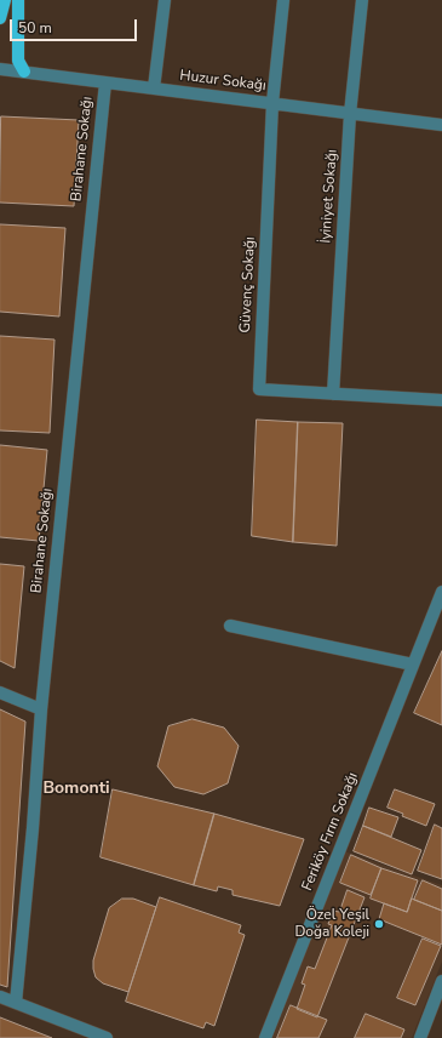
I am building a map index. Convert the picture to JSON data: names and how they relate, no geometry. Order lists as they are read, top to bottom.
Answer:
{
  "streets": {
    "street": [
      "Huzur Sokağı",
      "Birahane Sokağı",
      "İyiniyet Sokağı",
      "Güvenç Sokağı",
      "Feriköy Fırın Sokağı"
    ]
  },
  "crossings": [
    ["Huzur Sokağı", "Birahane Sokağı"],
    ["Huzur Sokağı", "İyiniyet Sokağı"],
    ["Huzur Sokağı", "Güvenç Sokağı"],
    ["İyiniyet Sokağı", "Güvenç Sokağı"]
  ],
  "districts": ["Bomonti"],
  "places": ["Özel Yeşil Doğa Koleji"],
  "scale_bar": "50 m"
}
